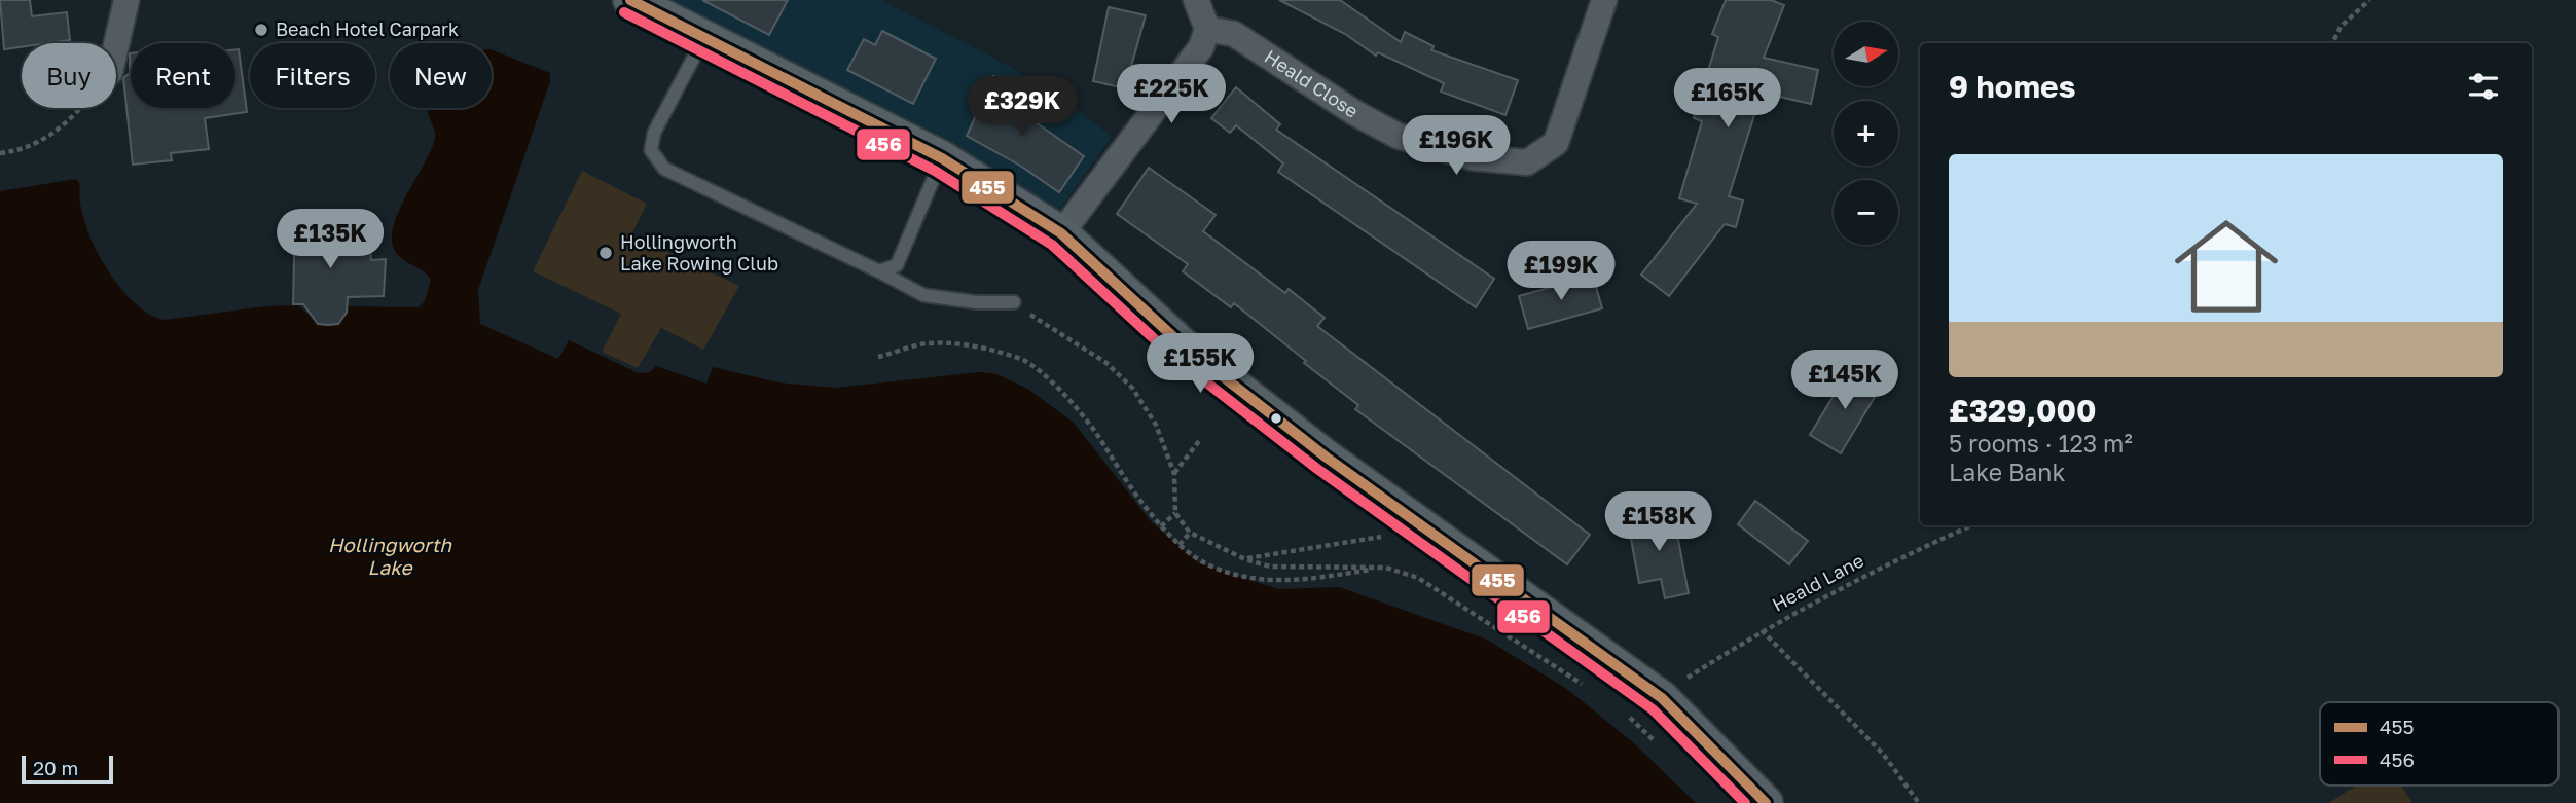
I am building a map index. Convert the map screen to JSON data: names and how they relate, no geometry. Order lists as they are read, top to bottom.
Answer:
{
  "streets": {
    "street": ["Heald Close"],
    "path": ["Heald Lane"]
  },
  "water": ["Hollingworth Lake"],
  "places": ["Beach Hotel Carpark", "Hollingworth Lake Rowing Club"],
  "lines": ["transit line 455", "transit line 456"],
  "legend": ["455", "456"],
  "scale_bar": "20 m",
  "north": "right",
  "page": {
    "map_buttons": ["+", "−"],
    "chip": [
      "Buy",
      "Rent",
      "Filters",
      "New"
    ],
    "heading": "9 homes",
    "price": [
      "£225K",
      "£165K",
      "£329K",
      "£196K",
      "£135K",
      "£199K",
      "£155K",
      "£145K",
      "£158K"
    ],
    "list": [
      {
        "name": "£329,000",
        "note": "5 rooms · 123 m² · Lake Bank"
      }
    ],
    "scale": "20 m"
  }
}
